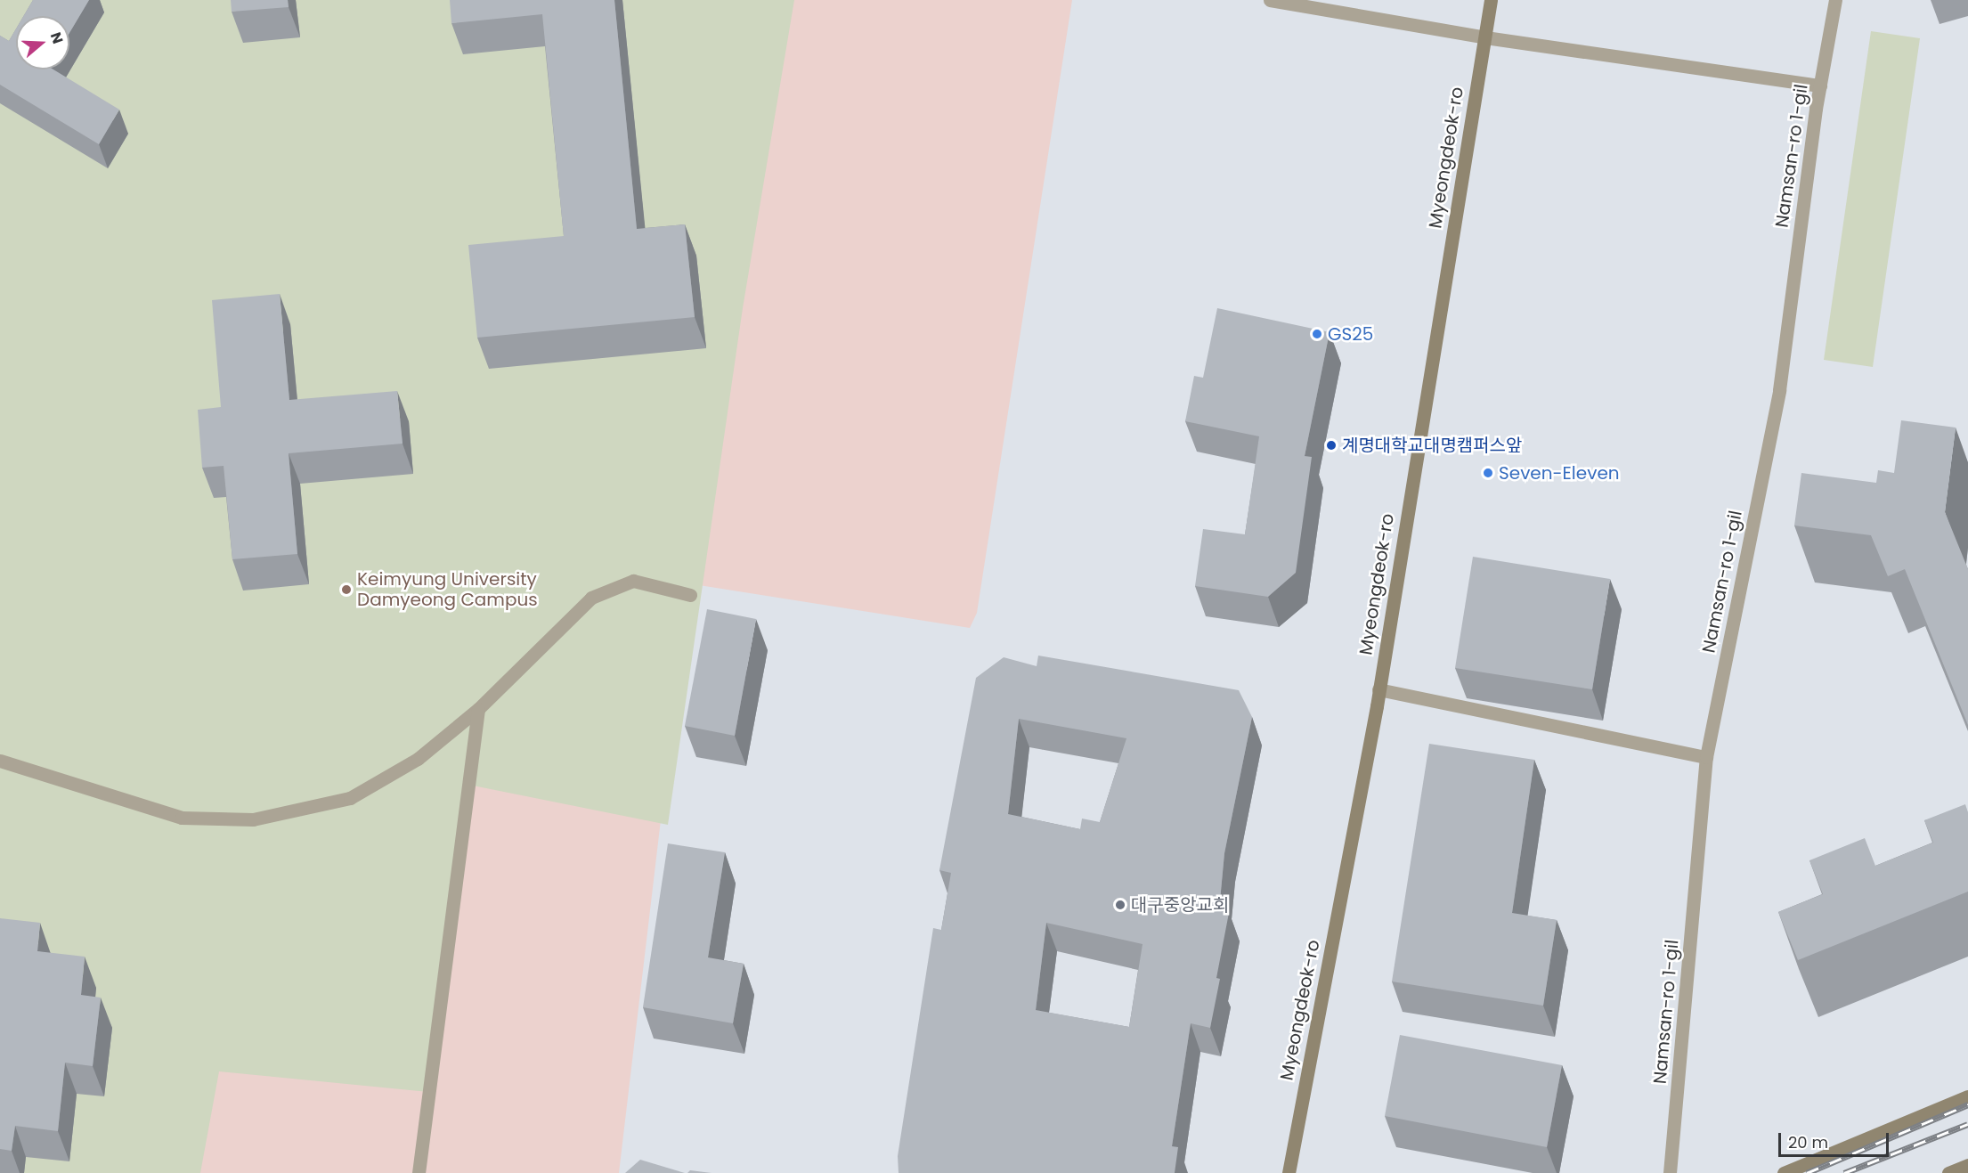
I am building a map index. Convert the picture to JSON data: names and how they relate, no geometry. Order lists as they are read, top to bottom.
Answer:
{
  "streets": {
    "main road": ["Myeongdeok-ro"],
    "street": ["Namsan-ro 1-gil"]
  },
  "places": [
    "GS25",
    "계명대학교대명캠퍼스앞",
    "Seven-Eleven",
    "Keimyung University Damyeong Campus",
    "대구중앙교회"
  ],
  "scale_bar": "20 m",
  "north": "right"
}
